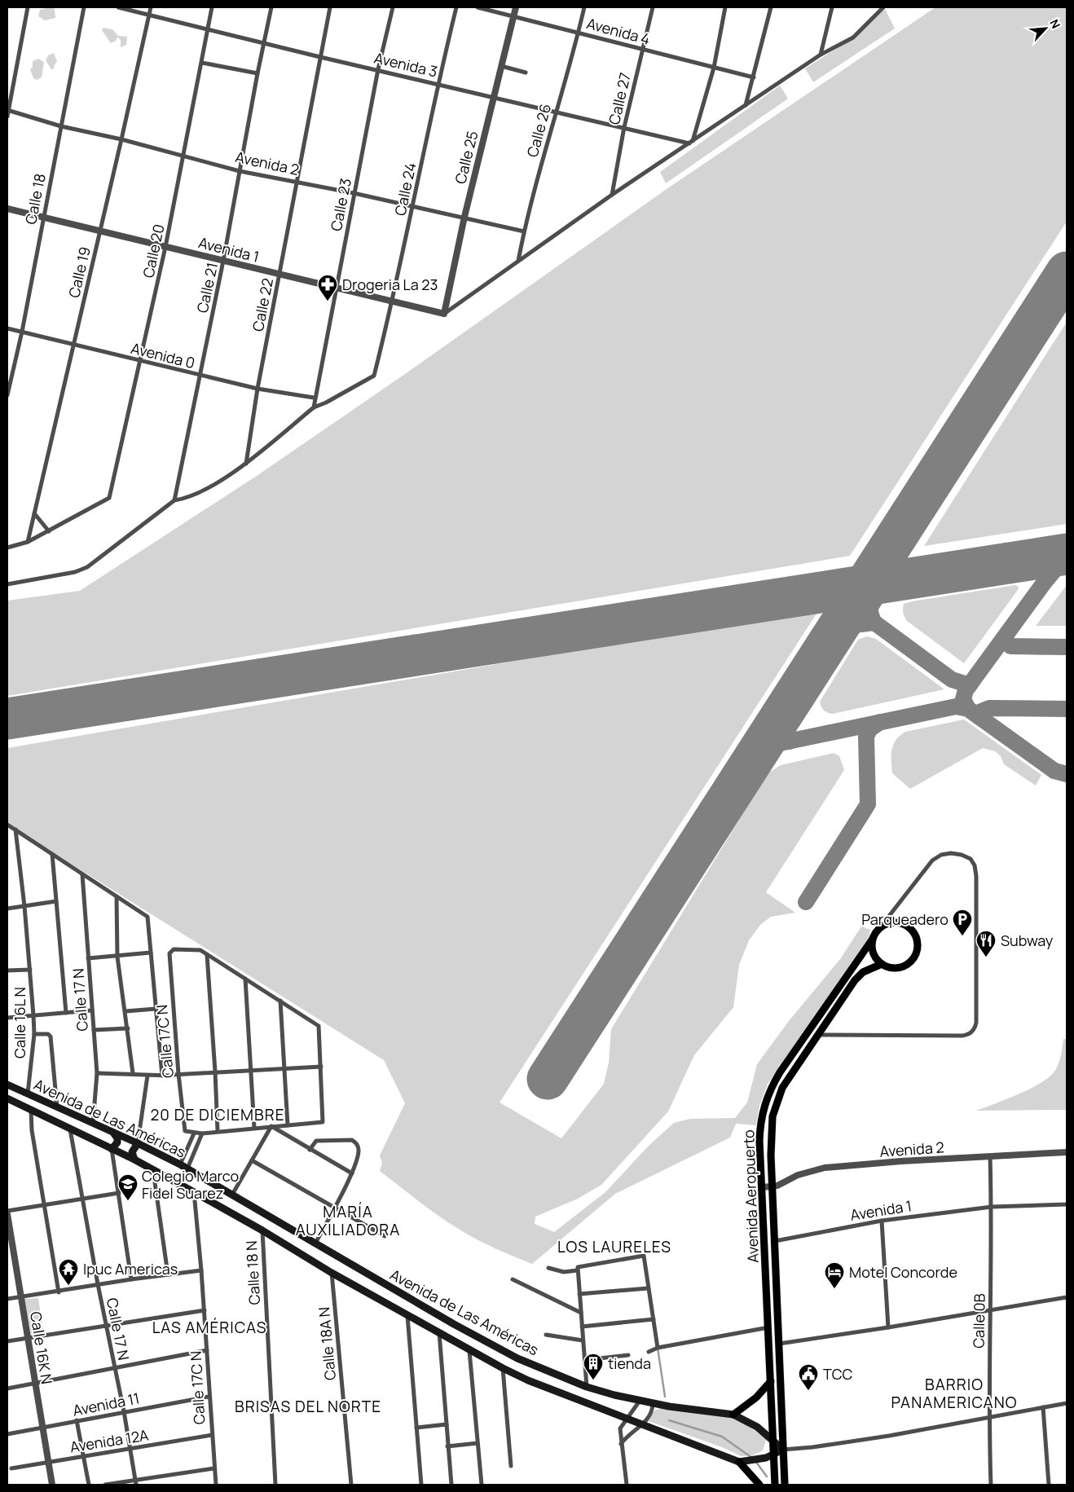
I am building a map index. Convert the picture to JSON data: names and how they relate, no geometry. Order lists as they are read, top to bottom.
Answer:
{
  "streets": {
    "main road": ["Avenida de Las Américas", "Avenida Aeropuerto"],
    "street": [
      "Avenida 4",
      "Avenida 3",
      "Calle 27",
      "Calle 26",
      "Calle 25",
      "Avenida 2",
      "Calle 24",
      "Calle 18",
      "Calle 23",
      "Avenida 1",
      "Calle 20",
      "Calle 19",
      "Calle 21",
      "Calle 22",
      "Avenida 0",
      "Calle 17 N",
      "Calle 16L N",
      "Calle 17C N",
      "Calle 18 N",
      "Calle 0B",
      "Calle 18A N",
      "Calle 16K N",
      "Avenida 11",
      "Avenida 12A"
    ]
  },
  "crossings": [
    ["Avenida 4", "Calle 27"],
    ["Avenida 4", "Calle 26"],
    ["Avenida 4", "Calle 25"],
    ["Avenida 3", "Calle 27"],
    ["Avenida 3", "Calle 26"],
    ["Avenida 3", "Calle 25"],
    ["Avenida 3", "Calle 24"],
    ["Avenida 3", "Calle 23"],
    ["Avenida 3", "Calle 20"],
    ["Avenida 3", "Calle 19"],
    ["Avenida 3", "Calle 21"],
    ["Avenida 3", "Calle 22"],
    ["Calle 26", "Avenida 2"],
    ["Calle 25", "Avenida 2"],
    ["Calle 25", "Avenida 1"],
    ["Avenida 2", "Calle 24"],
    ["Avenida 2", "Calle 18"],
    ["Avenida 2", "Calle 23"],
    ["Avenida 2", "Calle 20"],
    ["Avenida 2", "Calle 19"],
    ["Avenida 2", "Calle 21"],
    ["Avenida 2", "Calle 22"],
    ["Avenida 2", "Avenida Aeropuerto"],
    ["Avenida 2", "Calle 0B"],
    ["Calle 24", "Calle 23"],
    ["Calle 24", "Avenida 1"],
    ["Calle 18", "Avenida 1"],
    ["Calle 18", "Avenida 0"],
    ["Calle 23", "Avenida 1"],
    ["Calle 23", "Avenida 0"],
    ["Avenida 1", "Calle 20"],
    ["Avenida 1", "Calle 19"],
    ["Avenida 1", "Calle 21"],
    ["Avenida 1", "Calle 22"],
    ["Avenida 1", "Avenida Aeropuerto"],
    ["Avenida 1", "Calle 0B"],
    ["Calle 20", "Avenida 0"],
    ["Calle 19", "Avenida 0"],
    ["Calle 21", "Avenida 0"],
    ["Calle 22", "Avenida 0"],
    ["Calle 17 N", "Avenida de Las Américas"],
    ["Calle 17 N", "Avenida 11"],
    ["Calle 17 N", "Avenida 12A"],
    ["Calle 16L N", "Avenida de Las Américas"],
    ["Calle 17C N", "Avenida de Las Américas"],
    ["Calle 17C N", "Avenida 11"],
    ["Calle 17C N", "Avenida 12A"],
    ["Avenida de Las Américas", "Avenida Aeropuerto"],
    ["Avenida de Las Américas", "Calle 18 N"],
    ["Avenida de Las Américas", "Calle 18A N"],
    ["Calle 16K N", "Avenida 11"],
    ["Calle 16K N", "Avenida 12A"]
  ],
  "districts": [
    "20 DE DICIEMBRE",
    "MARÍA AUXILIADORA",
    "LOS LAURELES",
    "LAS AMÉRICAS",
    "BARRIO PANAMERICANO",
    "BRISAS DEL NORTE"
  ],
  "places": {
    "pharmacy": ["Drogeria La 23"],
    "parking": ["Parqueadero"],
    "restaurant": ["Subway"],
    "school or university": ["Colegio Marco Fidel Suarez"],
    "temple": ["Ipuc Americas"],
    "hotel": ["Motel Concorde"],
    "building": ["tienda"],
    "public building": ["TCC"]
  },
  "north": "top right"
}
